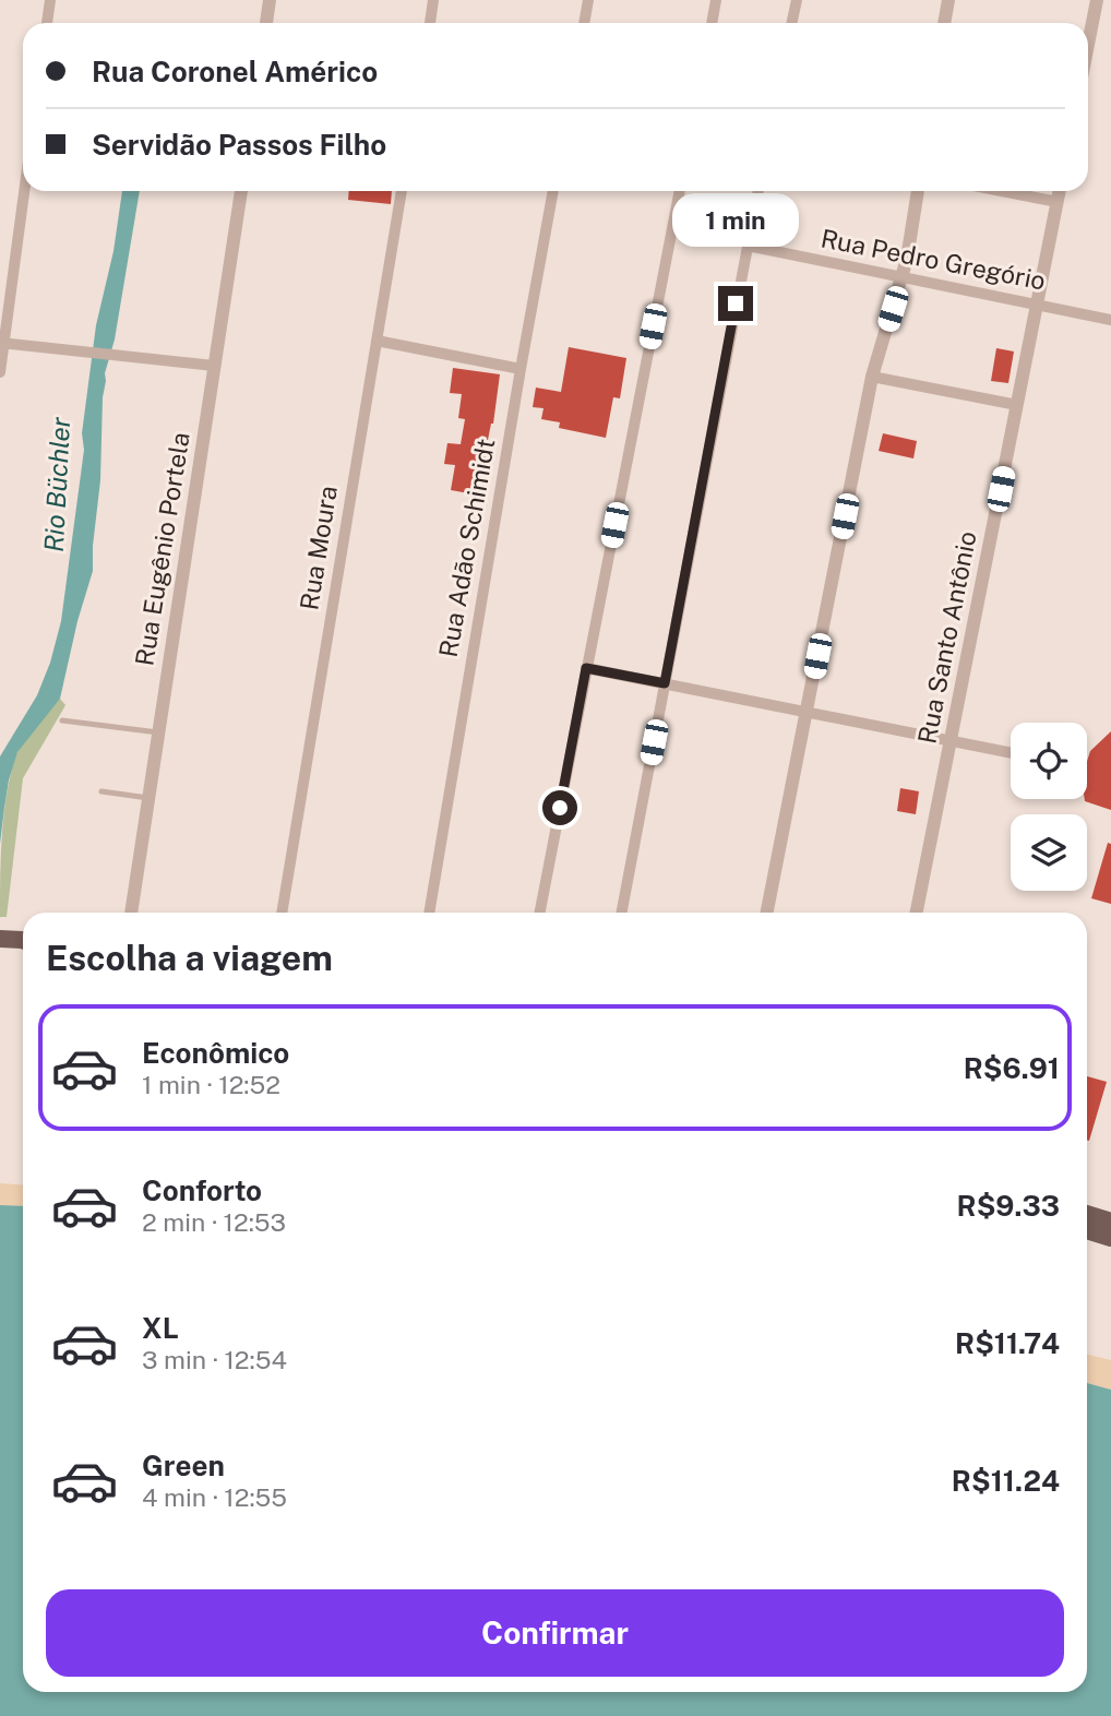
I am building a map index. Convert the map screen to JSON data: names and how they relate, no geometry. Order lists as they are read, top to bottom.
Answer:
{
  "streets": {
    "street": [
      "Rua Pedro Gregório",
      "Rua Moura",
      "Rua Adão Schimidt",
      "Rua Eugênio Portela",
      "Rua Santo Antônio"
    ]
  },
  "crossings": [
    ["Rua Pedro Gregório", "Rua Santo Antônio"]
  ],
  "water": ["Rio Büchler"],
  "page": {
    "banner": ["Rua Coronel Américo", "Servidão Passos Filho"],
    "bubble": "1 min",
    "heading": "Escolha a viagem",
    "list": [
      {
        "name": "Econômico",
        "note": "1 min · 12:52",
        "value": "R$6.91"
      },
      {
        "name": "Conforto",
        "note": "2 min · 12:53",
        "value": "R$9.33"
      },
      {
        "name": "XL",
        "note": "3 min · 12:54",
        "value": "R$11.74"
      },
      {
        "name": "Green",
        "note": "4 min · 12:55",
        "value": "R$11.24"
      }
    ],
    "buttons": "Confirmar"
  }
}
